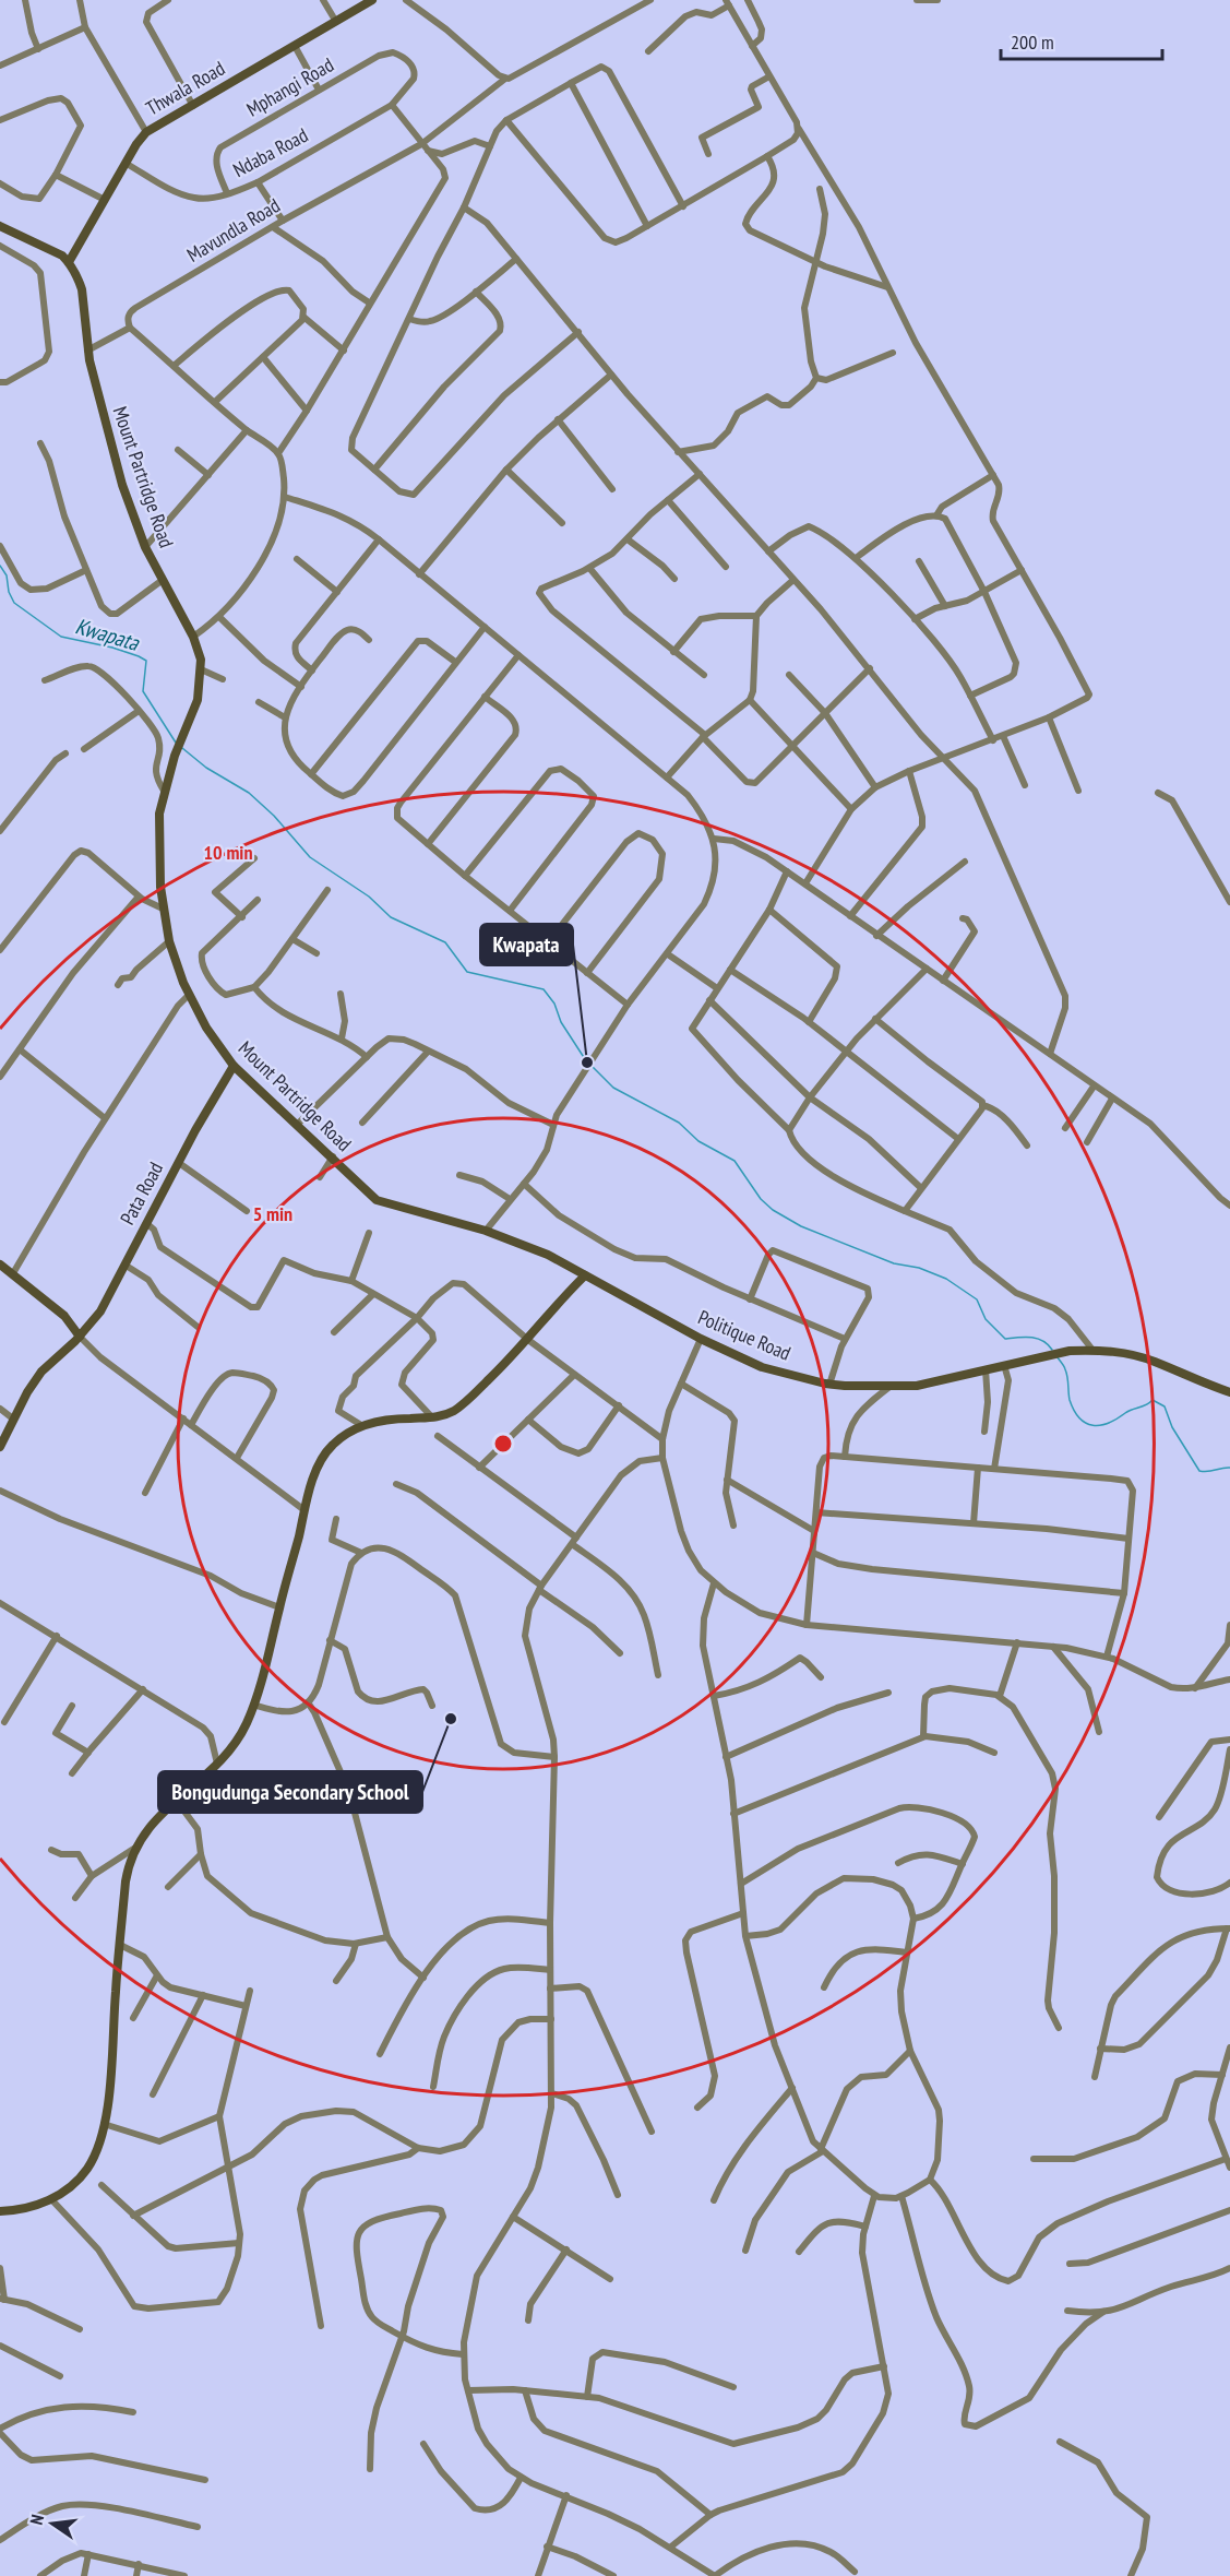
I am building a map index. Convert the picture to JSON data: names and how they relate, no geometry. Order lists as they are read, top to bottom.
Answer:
{
  "streets": {
    "street": [
      "Mphangi Road",
      "Thwala Road",
      "Ndaba Road",
      "Mavundla Road",
      "Mount Partridge Road",
      "Pata Road",
      "Politique Road"
    ]
  },
  "crossings": [
    ["Mphangi Road", "Ndaba Road"],
    ["Thwala Road", "Ndaba Road"],
    ["Thwala Road", "Mount Partridge Road"],
    ["Mount Partridge Road", "Pata Road"],
    ["Mount Partridge Road", "Politique Road"]
  ],
  "water": ["Kwapata"],
  "places": ["Kwapata", "Bongudunga Secondary School"],
  "scale_bar": "200 m",
  "north": "left",
  "rings": ["10 min", "5 min"]
}
